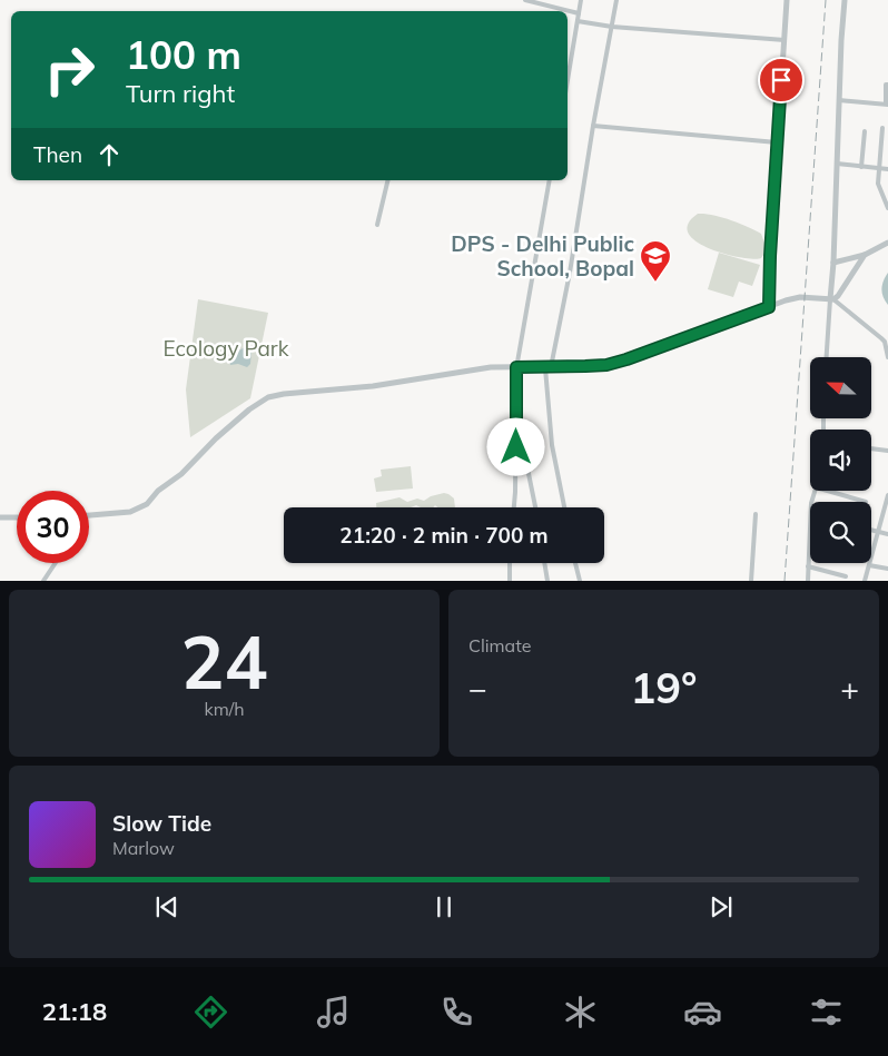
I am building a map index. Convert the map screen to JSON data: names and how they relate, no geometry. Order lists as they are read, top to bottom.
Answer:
{
  "parks": ["Ecology Park"],
  "places": {
    "school or university": ["DPS - Delhi Public School, Bopal"]
  },
  "north": "left",
  "page": {
    "turn": ["100 m", "Turn right"],
    "then": "Then",
    "limit": "30",
    "trip": "21:20 · 2 min · 700 m",
    "tile": [
      ["24", "km/h"],
      "Climate"
    ],
    "heat": ["−", "19°", "+"],
    "song": ["Slow Tide", "Marlow"],
    "tabs": "21:18"
  }
}
